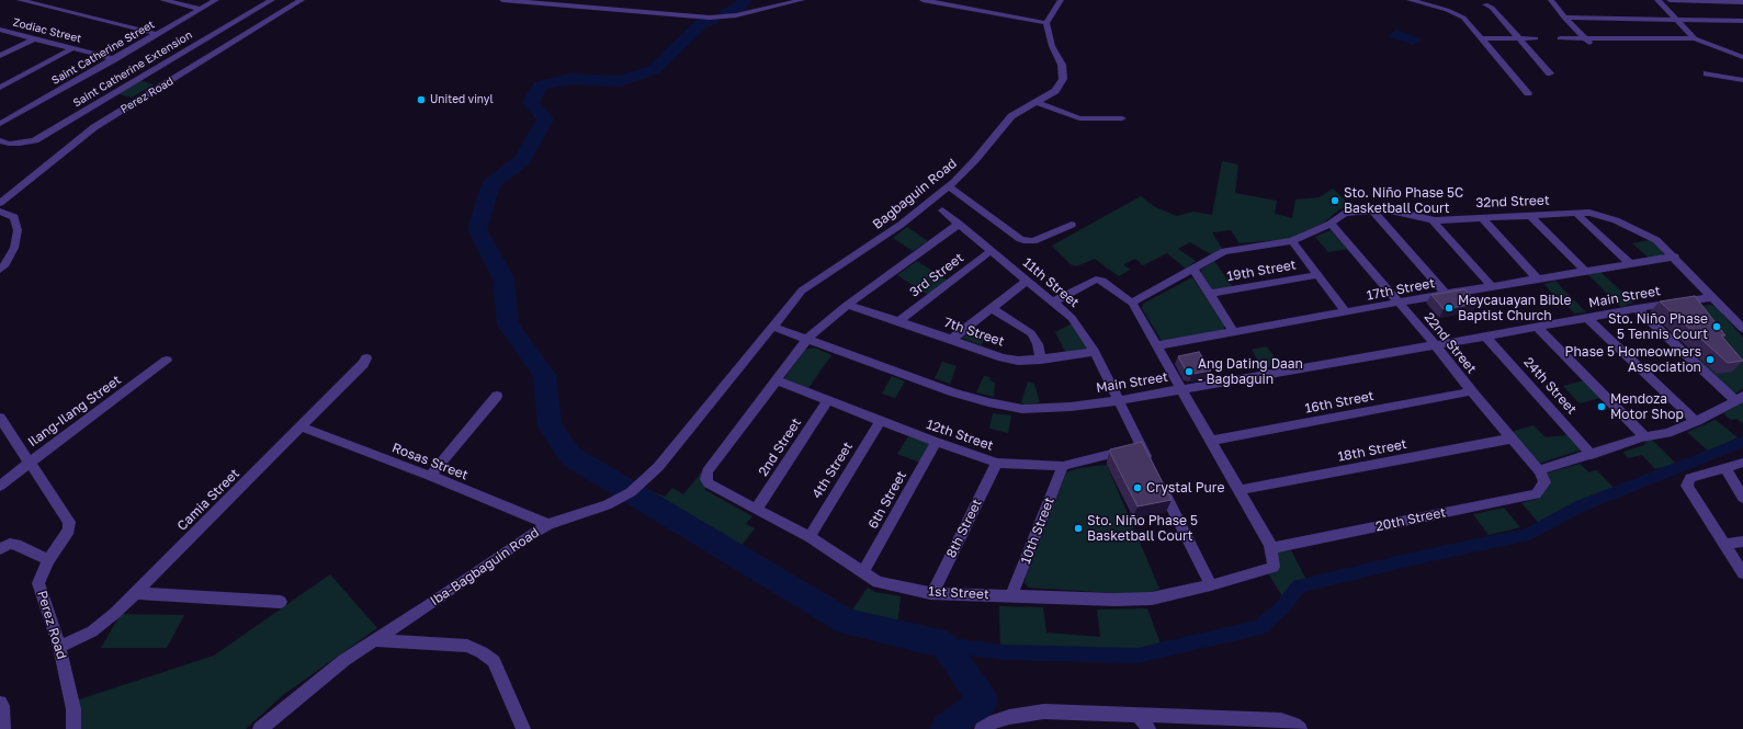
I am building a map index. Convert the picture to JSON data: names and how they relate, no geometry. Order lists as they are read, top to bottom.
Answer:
{
  "streets": {
    "street": [
      "Zodiac Street",
      "Saint Catherine Street",
      "Saint Catherine Extension",
      "Perez Road",
      "Bagbaguin Road",
      "32nd Street",
      "19th Street",
      "3rd Street",
      "11th Street",
      "17th Street",
      "Main Street",
      "7th Street",
      "22nd Street",
      "24th Street",
      "16th Street",
      "Ilang-Ilang Street",
      "12th Street",
      "2nd Street",
      "18th Street",
      "Rosas Street",
      "4th Street",
      "Camia Street",
      "6th Street",
      "20th Street",
      "8th Street",
      "10th Street",
      "Iba-Bagbaguin Road",
      "1st Street"
    ]
  },
  "crossings": [
    ["Zodiac Street", "Saint Catherine Street"],
    ["Perez Road", "Ilang-Ilang Street"],
    ["Perez Road", "Camia Street"],
    ["Bagbaguin Road", "Iba-Bagbaguin Road"],
    ["32nd Street", "17th Street"],
    ["32nd Street", "Main Street"],
    ["32nd Street", "22nd Street"],
    ["3rd Street", "11th Street"],
    ["3rd Street", "7th Street"],
    ["11th Street", "Main Street"],
    ["11th Street", "7th Street"],
    ["11th Street", "12th Street"],
    ["11th Street", "1st Street"],
    ["17th Street", "22nd Street"],
    ["Main Street", "22nd Street"],
    ["Main Street", "24th Street"],
    ["Main Street", "Iba-Bagbaguin Road"],
    ["Main Street", "1st Street"],
    ["7th Street", "1st Street"],
    ["22nd Street", "16th Street"],
    ["22nd Street", "18th Street"],
    ["22nd Street", "20th Street"],
    ["12th Street", "2nd Street"],
    ["12th Street", "4th Street"],
    ["12th Street", "6th Street"],
    ["12th Street", "8th Street"],
    ["12th Street", "10th Street"],
    ["12th Street", "1st Street"],
    ["2nd Street", "1st Street"],
    ["Rosas Street", "Camia Street"],
    ["Rosas Street", "Iba-Bagbaguin Road"],
    ["4th Street", "1st Street"],
    ["6th Street", "1st Street"],
    ["20th Street", "1st Street"],
    ["8th Street", "1st Street"],
    ["10th Street", "1st Street"]
  ],
  "places": [
    "United vinyl",
    "Sto. Niño Phase 5C Basketball Court",
    "Meycauayan Bible Baptist Church",
    "Sto. Niño Phase 5 Tennis Court",
    "Phase 5 Homeowners Association",
    "Ang Dating Daan - Bagbaguin",
    "Mendoza Motor Shop",
    "Crystal Pure",
    "Sto. Niño Phase 5 Basketball Court"
  ]
}
